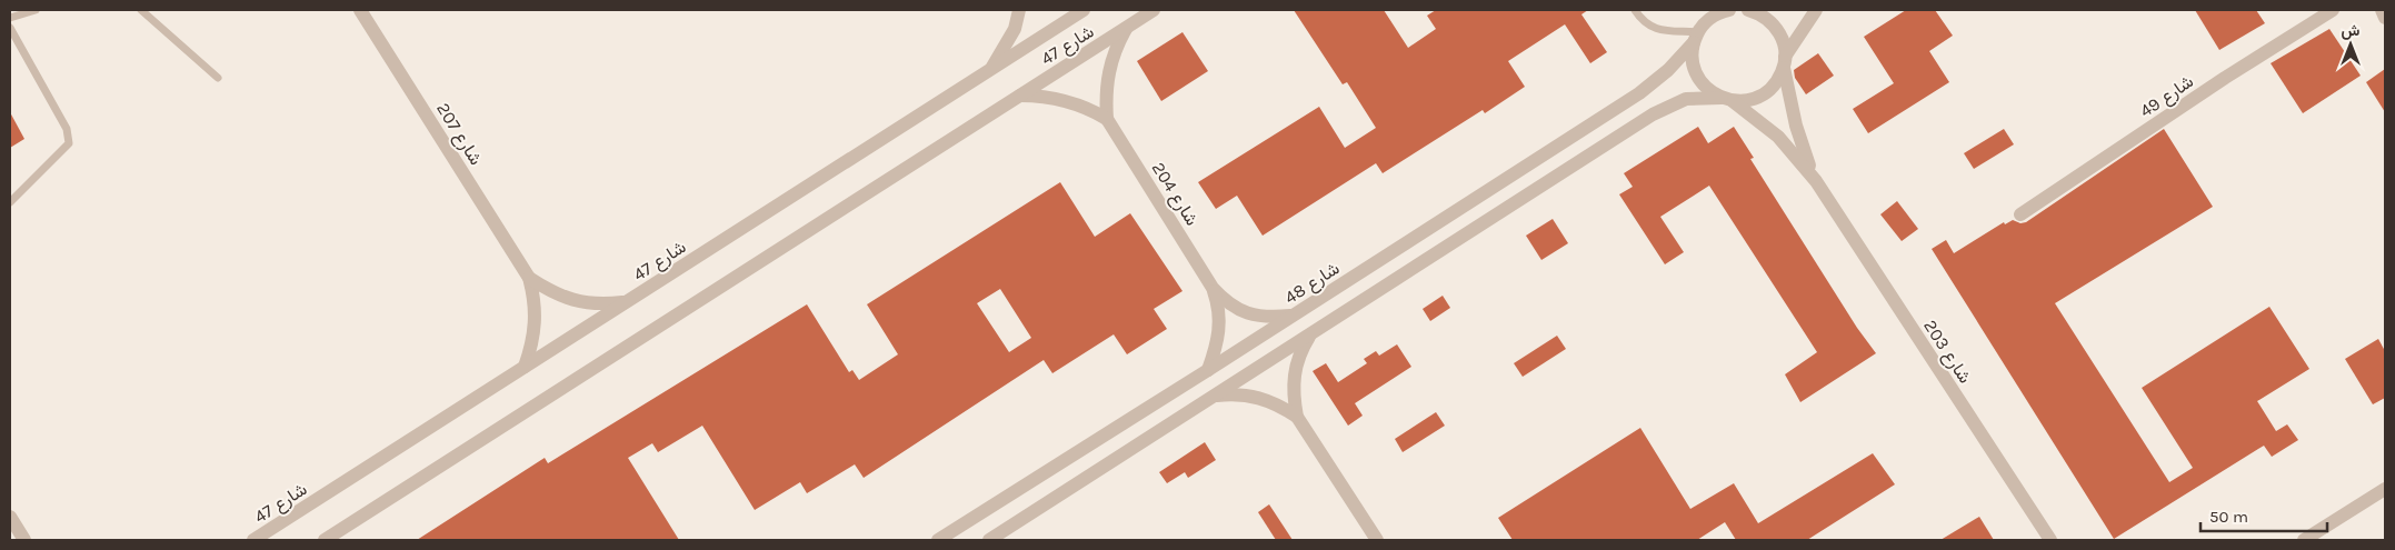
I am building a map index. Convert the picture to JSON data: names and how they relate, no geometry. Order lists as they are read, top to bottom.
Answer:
{
  "streets": {
    "street": [
      "شارع 47",
      "شارع 49",
      "شارع 207",
      "شارع 204",
      "شارع 48",
      "شارع 203"
    ]
  },
  "crossings": [
    ["شارع 47", "شارع 207"],
    ["شارع 47", "شارع 204"],
    ["شارع 204", "شارع 48"],
    ["شارع 48", "شارع 203"]
  ],
  "scale_bar": "50 m",
  "north": "top"
}
